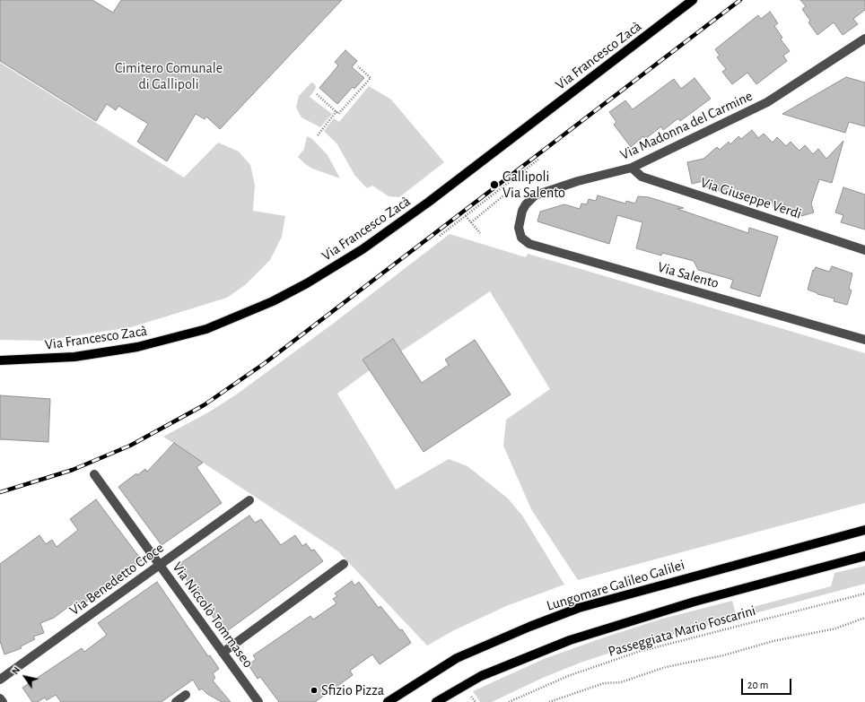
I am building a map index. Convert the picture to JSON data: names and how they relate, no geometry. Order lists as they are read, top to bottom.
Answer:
{
  "streets": {
    "main road": ["Via Francesco Zacà", "Lungomare Galileo Galilei"],
    "street": [
      "Via Madonna del Carmine",
      "Via Giuseppe Verdi",
      "Via Salento",
      "Via Benedetto Croce",
      "Via Niccolò Tommaseo"
    ],
    "path": ["Passeggiata Mario Foscarini"]
  },
  "crossings": [
    ["Via Madonna del Carmine", "Via Giuseppe Verdi"],
    ["Via Madonna del Carmine", "Via Salento"],
    ["Via Benedetto Croce", "Via Niccolò Tommaseo"]
  ],
  "parks": ["Cimitero Comunale di Gallipoli"],
  "places": ["Gallipoli Via Salento", "Sfizio Pizza"],
  "scale_bar": "20 m",
  "north": "top left"
}
